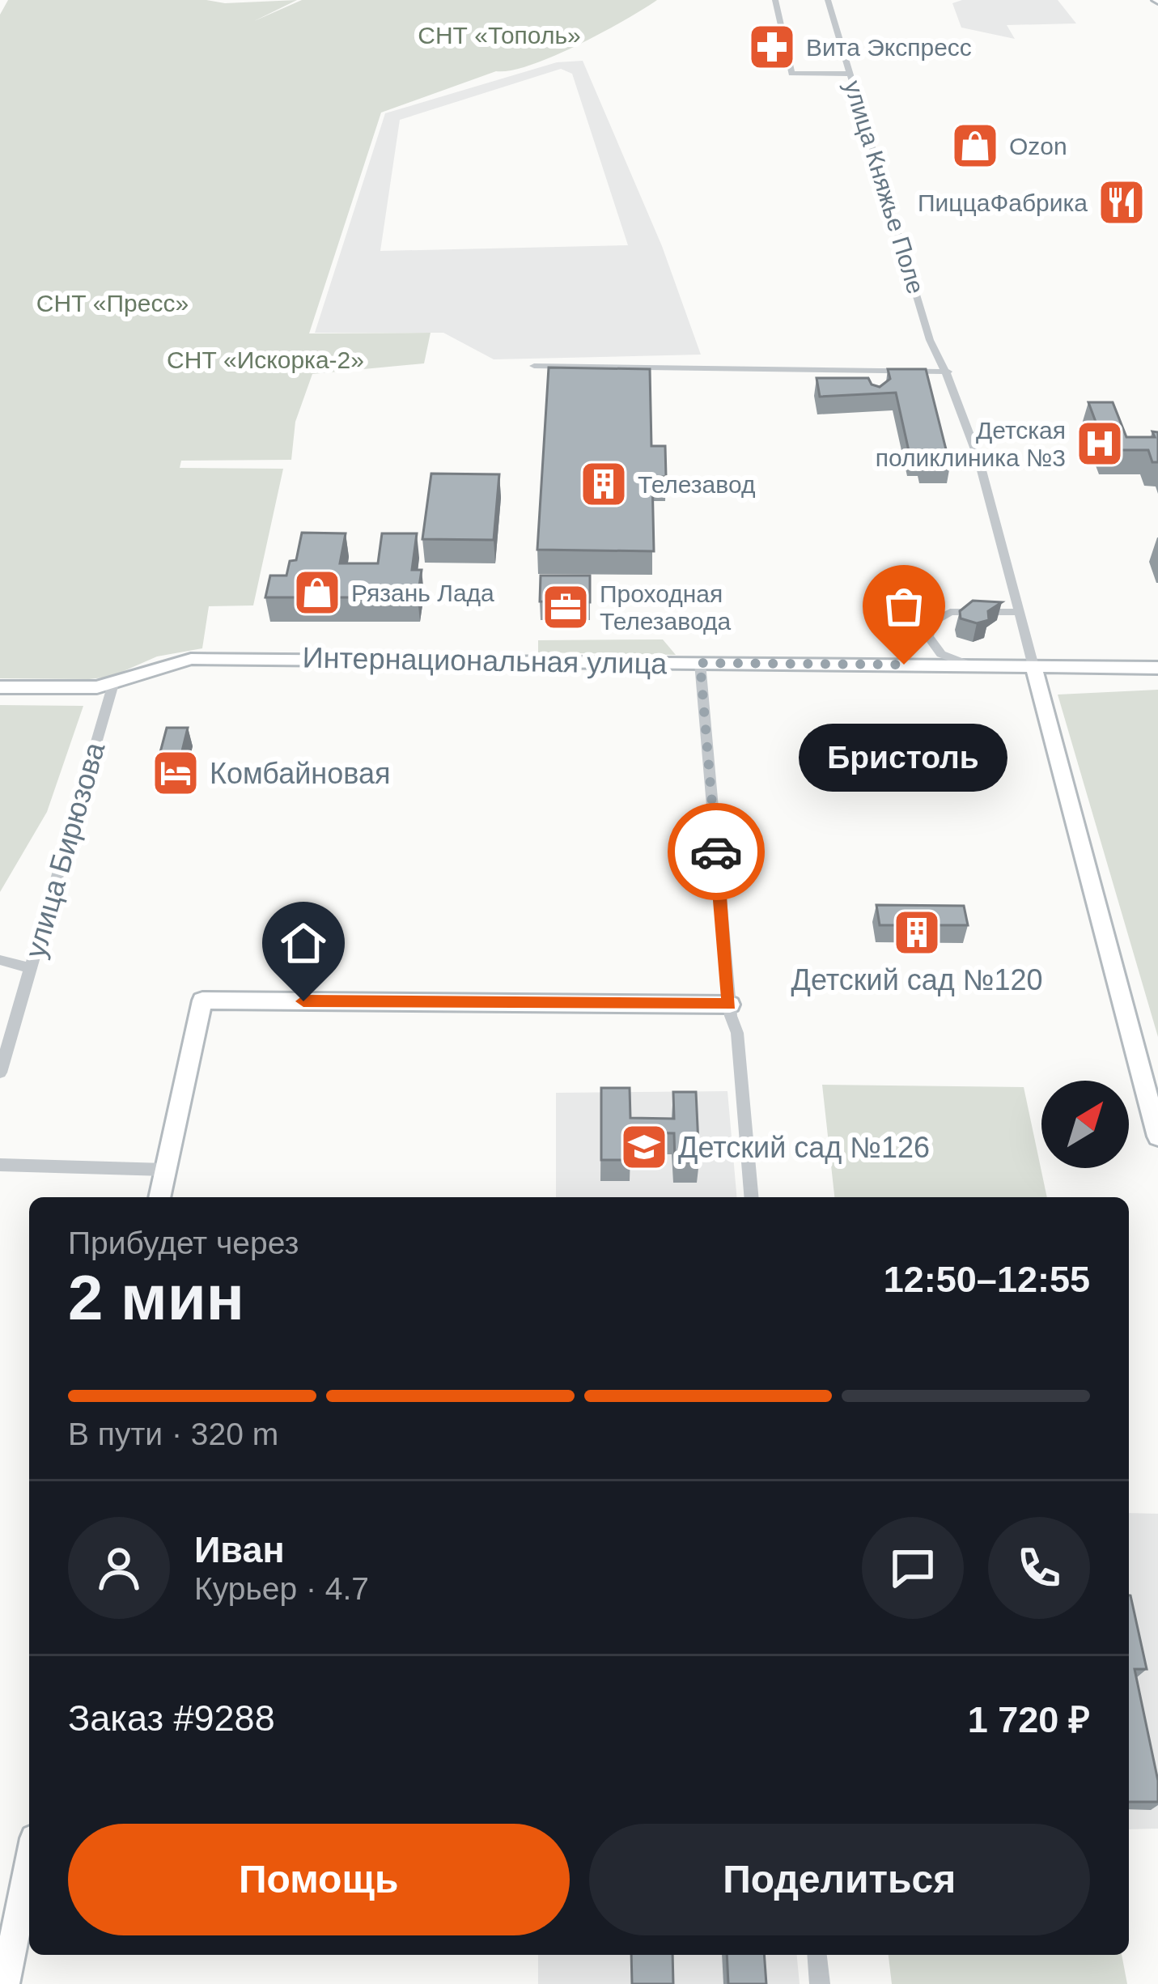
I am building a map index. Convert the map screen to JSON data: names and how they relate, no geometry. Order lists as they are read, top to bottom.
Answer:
{
  "streets": {
    "street": ["улица Княжье Поле", "Интернациональная улица", "улица Бирюзова"]
  },
  "crossings": [
    ["Интернациональная улица", "улица Бирюзова"]
  ],
  "parks": ["СНТ «Тополь»", "СНТ «Пресс»", "СНТ «Искорка-2»"],
  "places": {
    "pharmacy": ["Вита Экспресс"],
    "shop": ["Ozon", "Рязань Лада"],
    "restaurant": ["ПиццаФабрика"],
    "hospital": ["Детская поликлиника №3"],
    "building": ["Телезавод", "Детский сад №120"],
    "office": ["Проходная Телезавода"],
    "other": ["Бристоль"],
    "hotel": ["Комбайновая"],
    "school or university": ["Детский сад №126"]
  },
  "north": "top right",
  "page": {
    "bubble": "Бристоль",
    "heading": ["2 мин", "Прибудет через", "12:50–12:55"],
    "panel": [
      "Иван",
      "Курьер · 4.7",
      "Заказ #9288",
      "1 720 ₽"
    ],
    "bar": "В пути · 320 m",
    "buttons": ["Помощь", "Поделиться"]
  }
}
